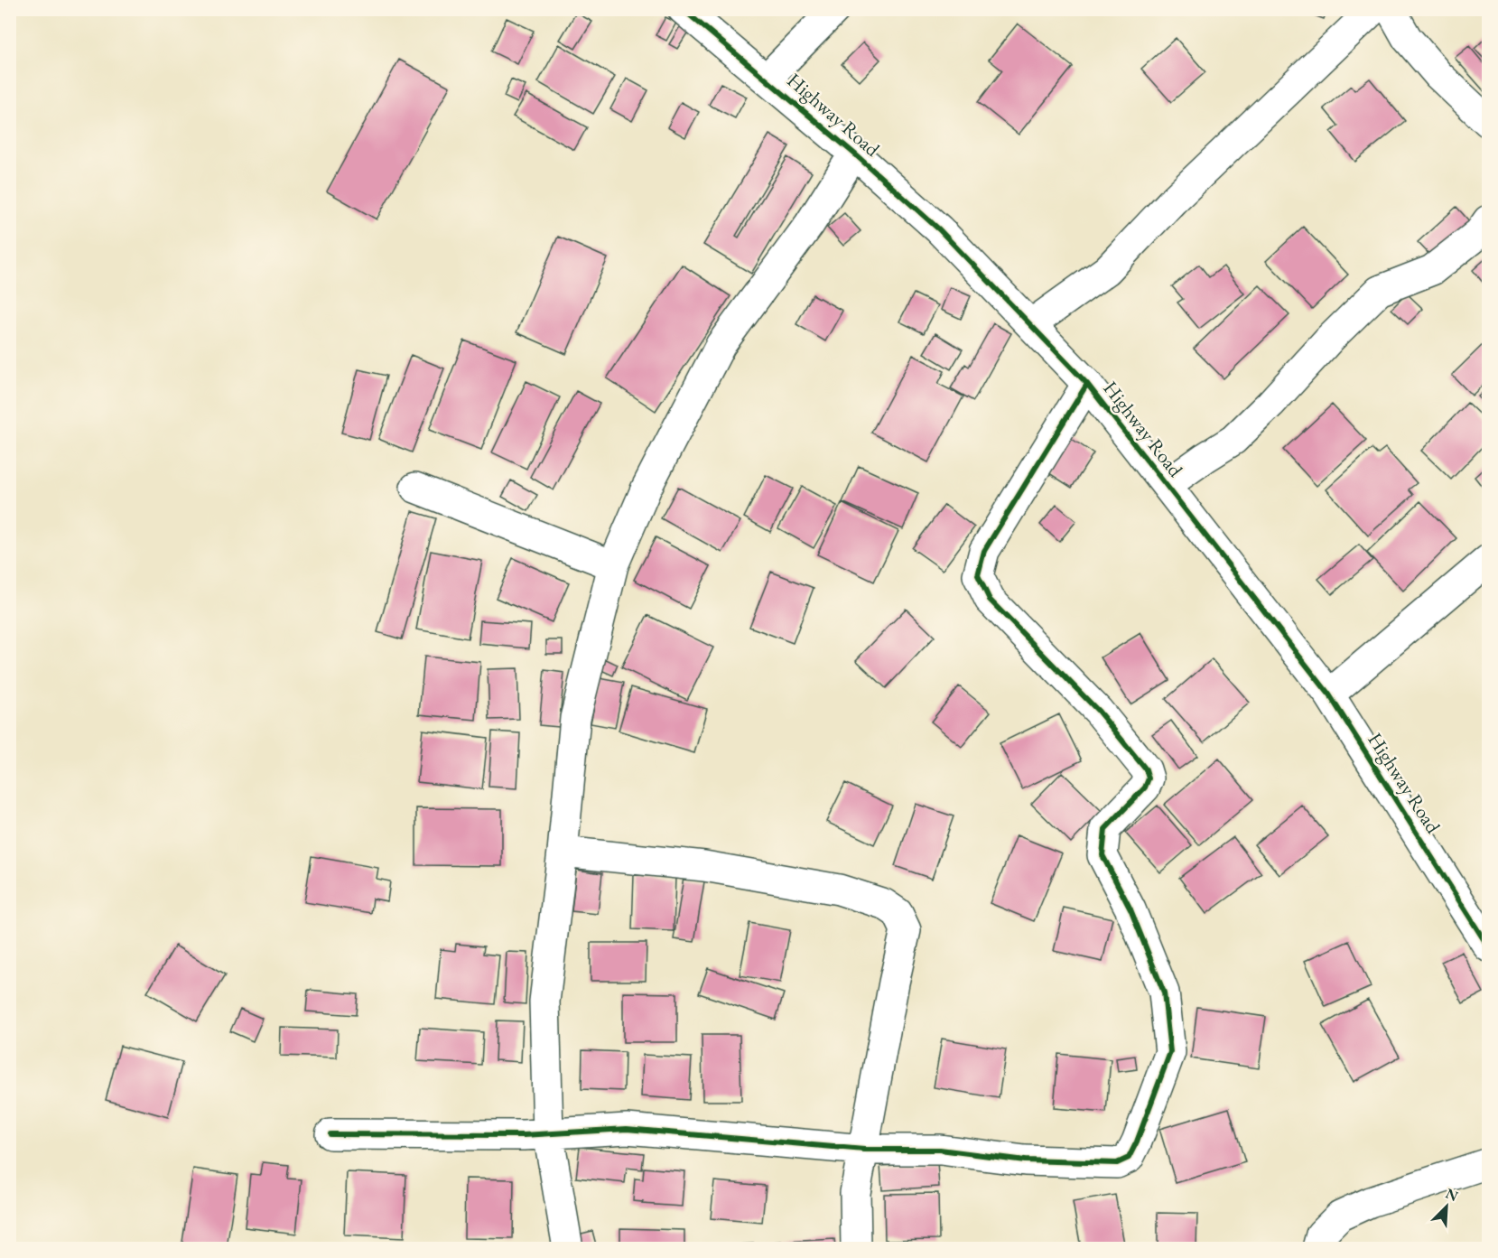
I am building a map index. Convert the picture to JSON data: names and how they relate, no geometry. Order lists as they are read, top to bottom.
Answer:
{
  "streets": {
    "street": ["Highway Road"]
  },
  "north": "top right"
}
